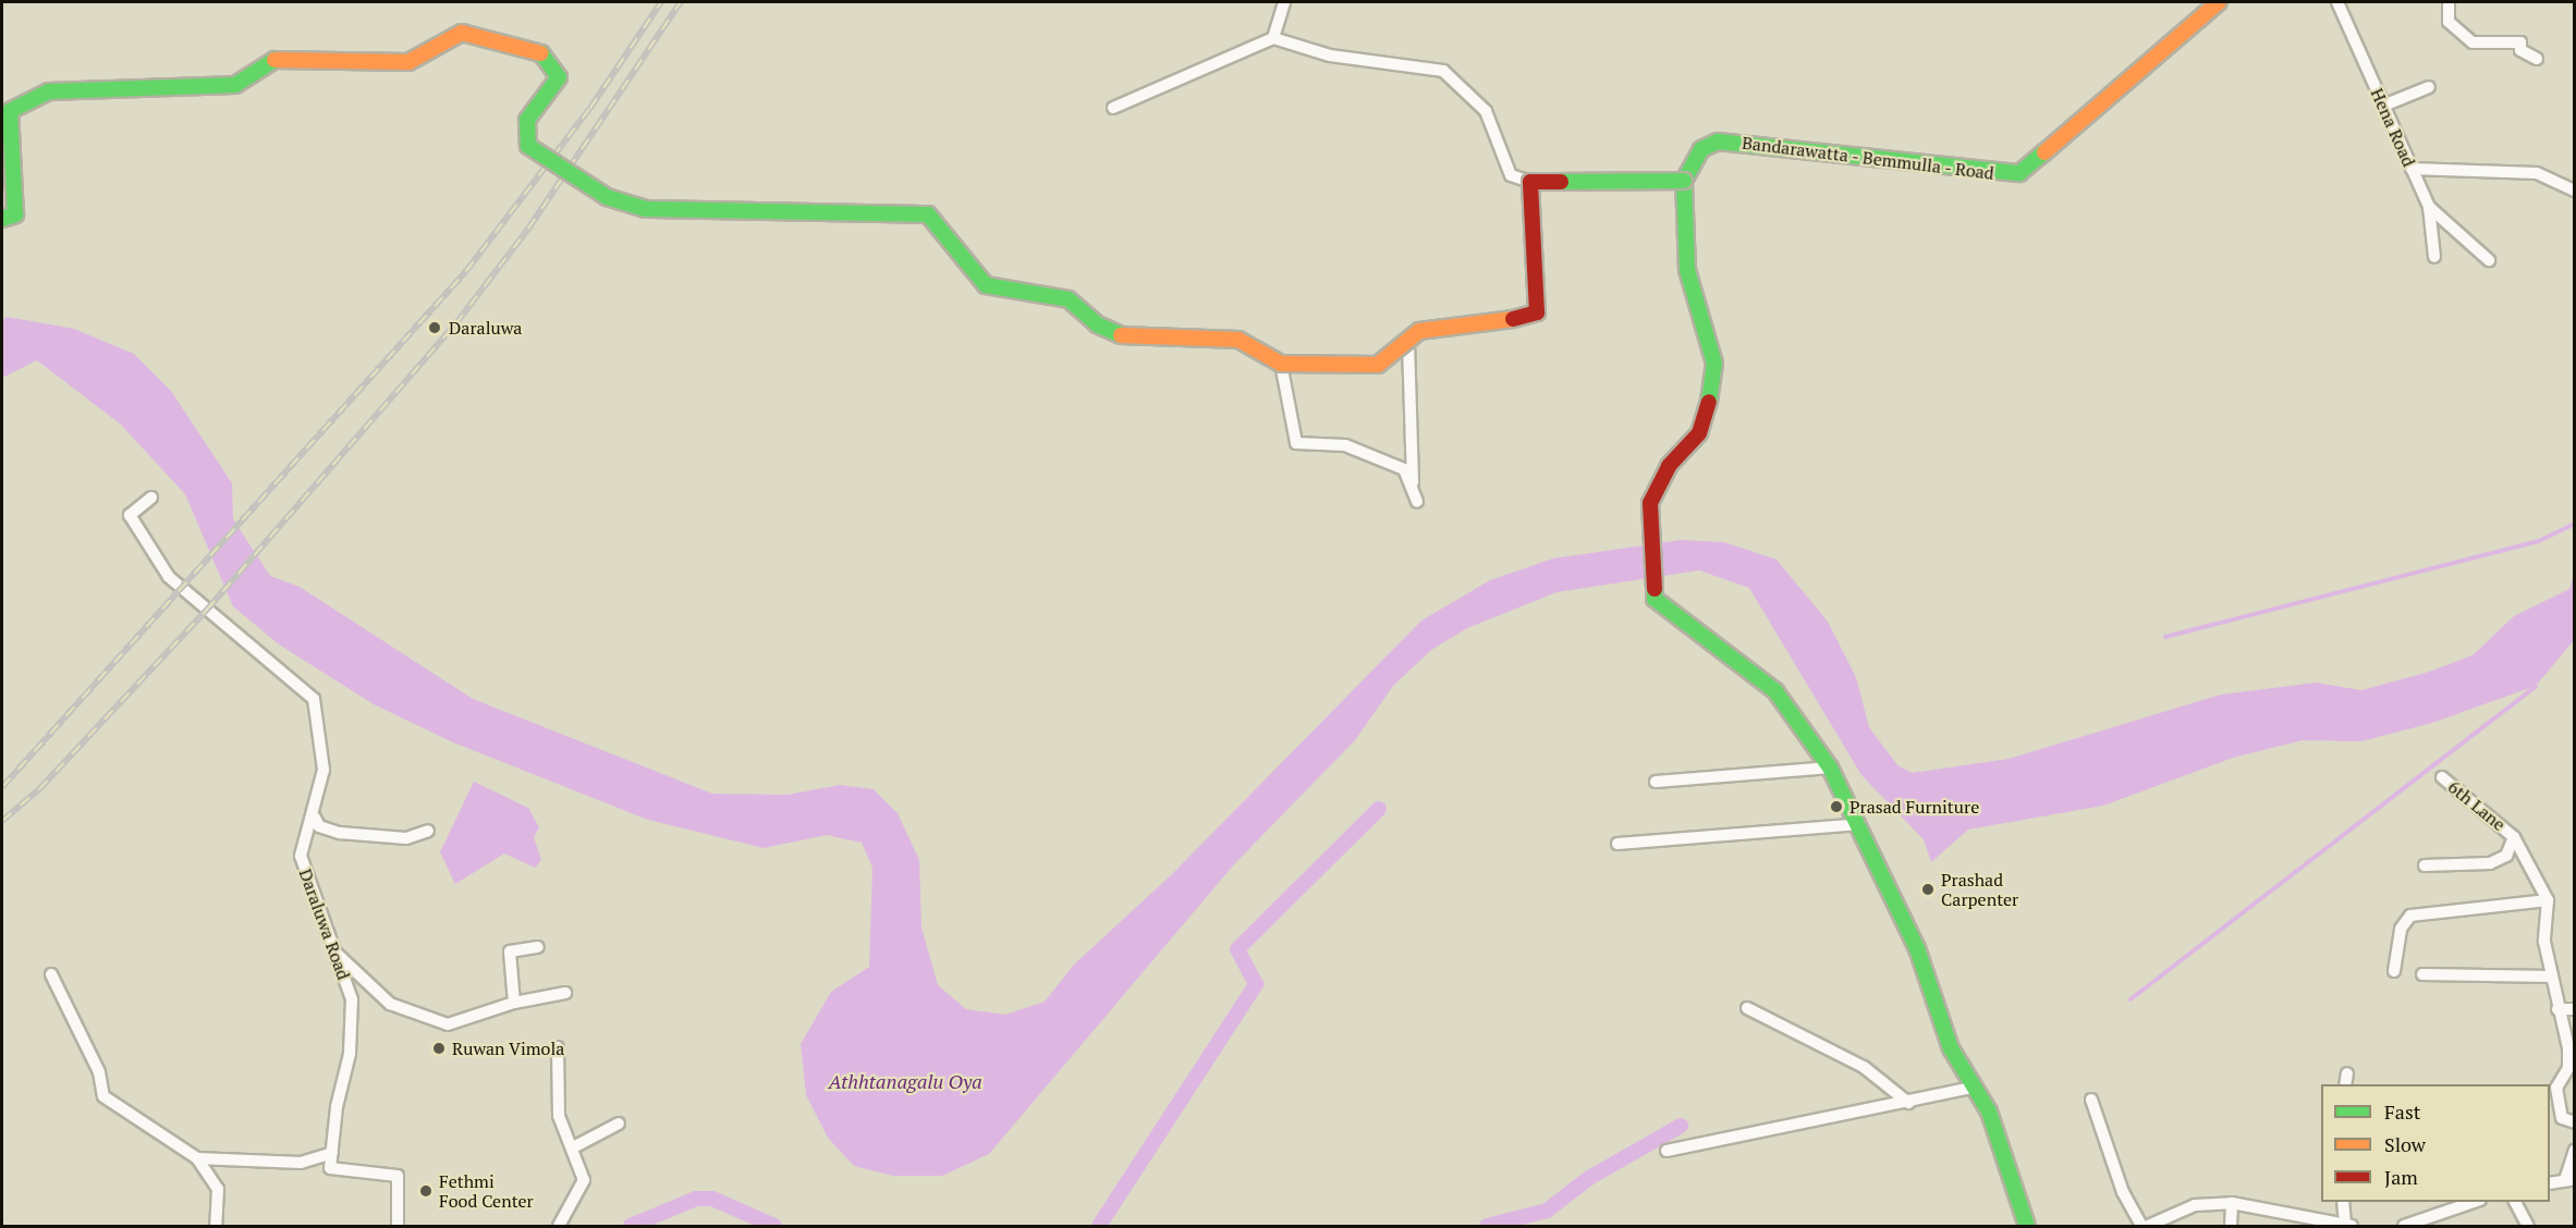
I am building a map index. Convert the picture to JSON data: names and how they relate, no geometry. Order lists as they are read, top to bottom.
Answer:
{
  "streets": {
    "street": [
      "Hena Road",
      "Bandarawatta - Bemmulla - Road",
      "6th Lane",
      "Daraluwa Road"
    ]
  },
  "water": ["Athhtanagalu Oya"],
  "places": [
    "Daraluwa",
    "Prasad Furniture",
    "Prashad Carpenter",
    "Ruwan Vimola",
    "Fethmi Food Center"
  ],
  "legend": ["Fast", "Slow", "Jam"]
}
